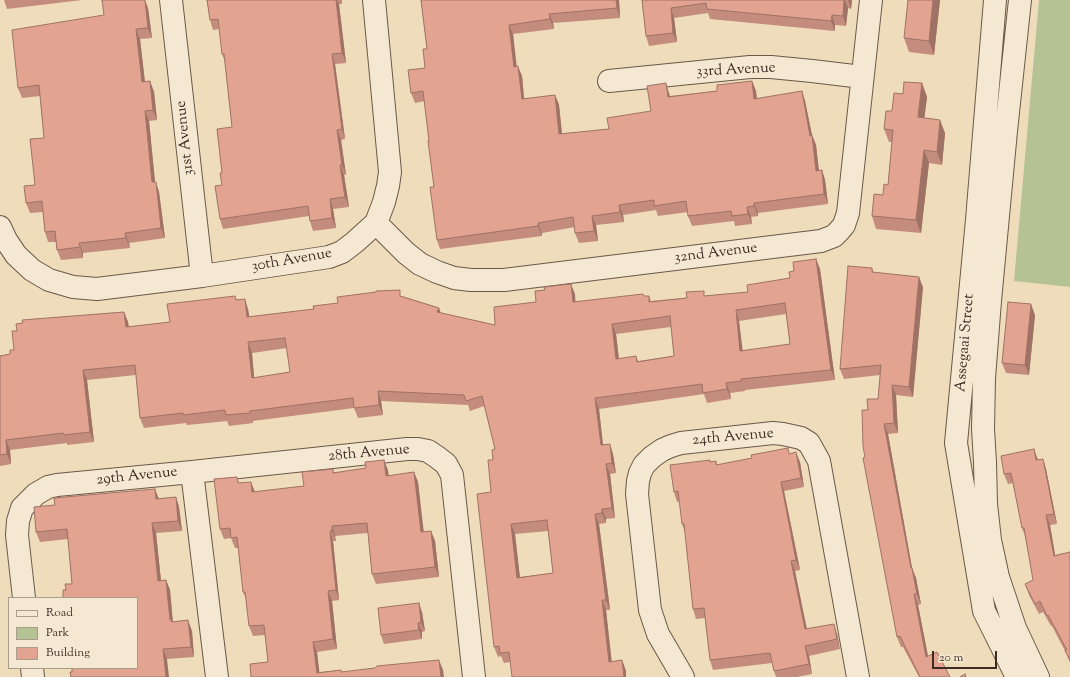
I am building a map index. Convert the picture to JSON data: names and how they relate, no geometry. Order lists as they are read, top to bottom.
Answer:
{
  "streets": {
    "street": [
      "33rd Avenue",
      "31st Avenue",
      "32nd Avenue",
      "30th Avenue",
      "Assegaai Street",
      "24th Avenue",
      "28th Avenue",
      "29th Avenue"
    ]
  },
  "crossings": [
    ["33rd Avenue", "32nd Avenue"],
    ["31st Avenue", "30th Avenue"],
    ["32nd Avenue", "30th Avenue"],
    ["28th Avenue", "29th Avenue"]
  ],
  "legend": ["Road", "Park", "Building"],
  "scale_bar": "20 m"
}
